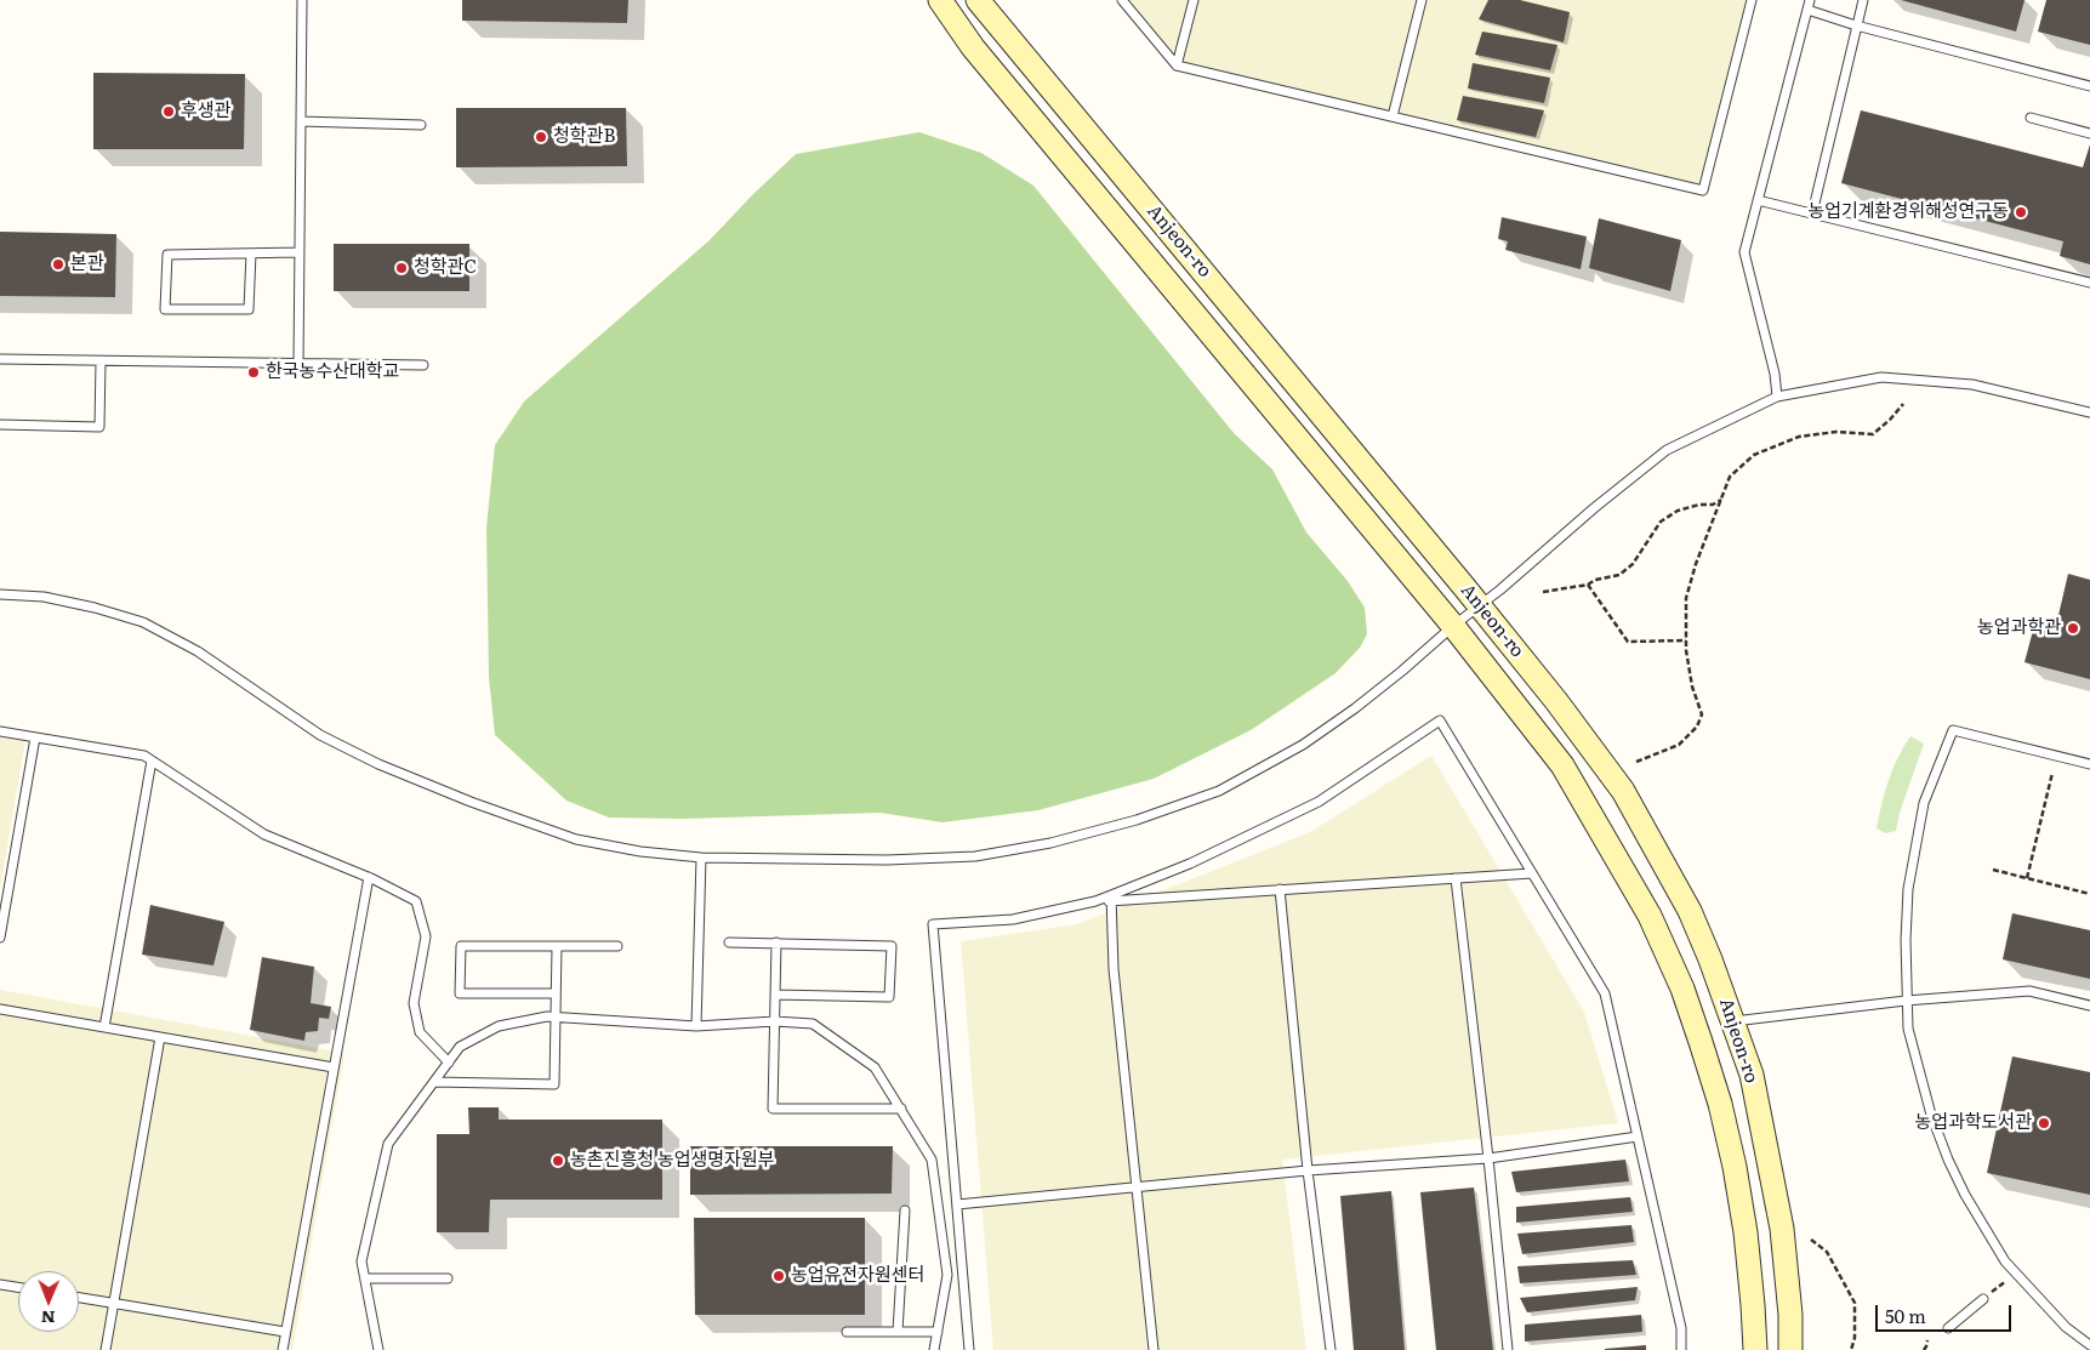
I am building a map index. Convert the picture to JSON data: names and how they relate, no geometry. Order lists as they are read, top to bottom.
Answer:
{
  "streets": {
    "street": ["Anjeon-ro"]
  },
  "places": [
    "후생관",
    "청학관B",
    "농업기계환경위해성연구동",
    "본관",
    "청학관C",
    "한국농수산대학교",
    "농업과학관",
    "농업과학도서관",
    "농촌진흥청 농업생명자원부",
    "농업유전자원센터"
  ],
  "scale_bar": "50 m",
  "north": "bottom"
}
